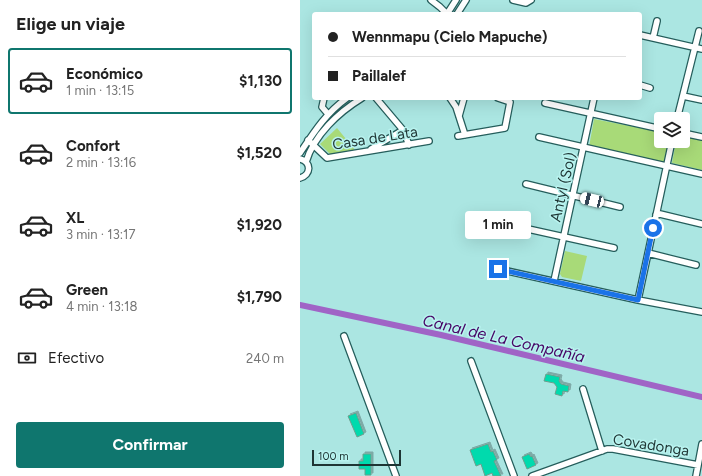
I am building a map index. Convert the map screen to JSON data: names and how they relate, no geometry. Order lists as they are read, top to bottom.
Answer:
{
  "streets": {
    "street": ["Casa de Lata", "Antyl (Sol)", "Covadonga"]
  },
  "water": ["Canal de La Compañía"],
  "scale_bar": "100 m",
  "page": {
    "heading": "Elige un viaje",
    "banner": ["Wennmapu (Cielo Mapuche)", "Paillalef"],
    "list": [
      {
        "name": "Económico",
        "note": "1 min · 13:15",
        "value": "$1,130"
      },
      {
        "name": "Confort",
        "note": "2 min · 13:16",
        "value": "$1,520"
      },
      {
        "name": "XL",
        "note": "3 min · 13:17",
        "value": "$1,920"
      },
      {
        "name": "Green",
        "note": "4 min · 13:18",
        "value": "$1,790"
      }
    ],
    "bubble": "1 min",
    "pay": ["Efectivo", "240 m"],
    "buttons": "Confirmar",
    "scale": "100 m"
  }
}
